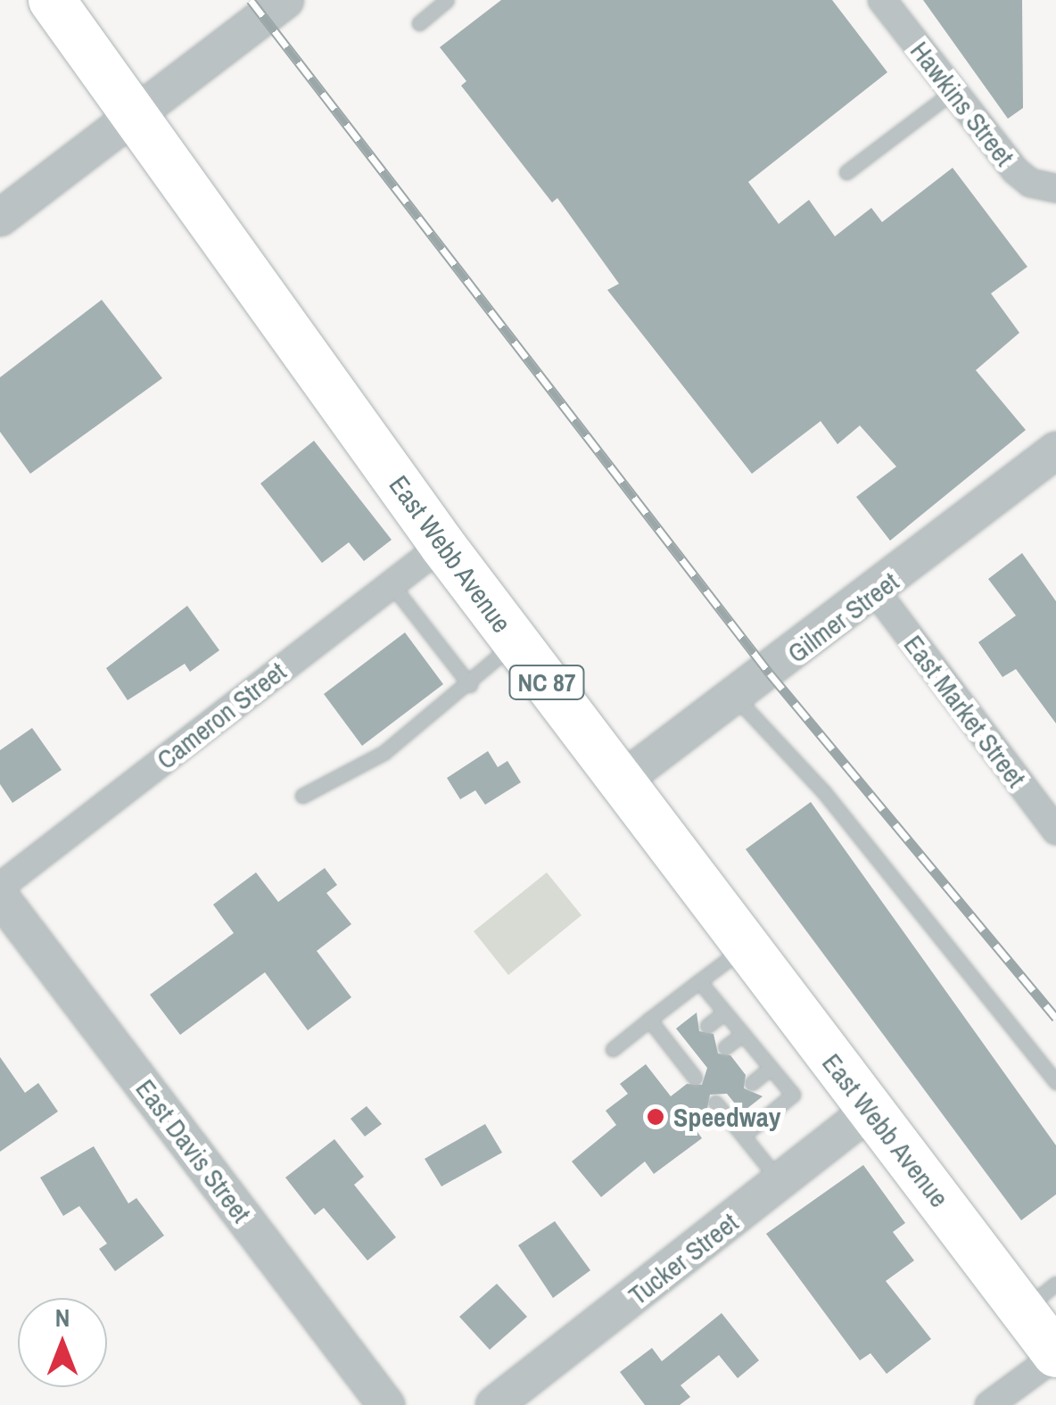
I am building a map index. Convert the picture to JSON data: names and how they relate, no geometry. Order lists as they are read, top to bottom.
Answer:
{
  "streets": {
    "highway": ["East Webb Avenue", "NC 87"],
    "street": [
      "Hawkins Street",
      "Gilmer Street",
      "East Market Street",
      "Cameron Street",
      "East Davis Street",
      "Tucker Street"
    ]
  },
  "crossings": [
    ["East Webb Avenue", "Gilmer Street"],
    ["East Webb Avenue", "Cameron Street"],
    ["East Webb Avenue", "Tucker Street"],
    ["Gilmer Street", "East Market Street"]
  ],
  "places": ["Speedway"],
  "north": "top"
}
